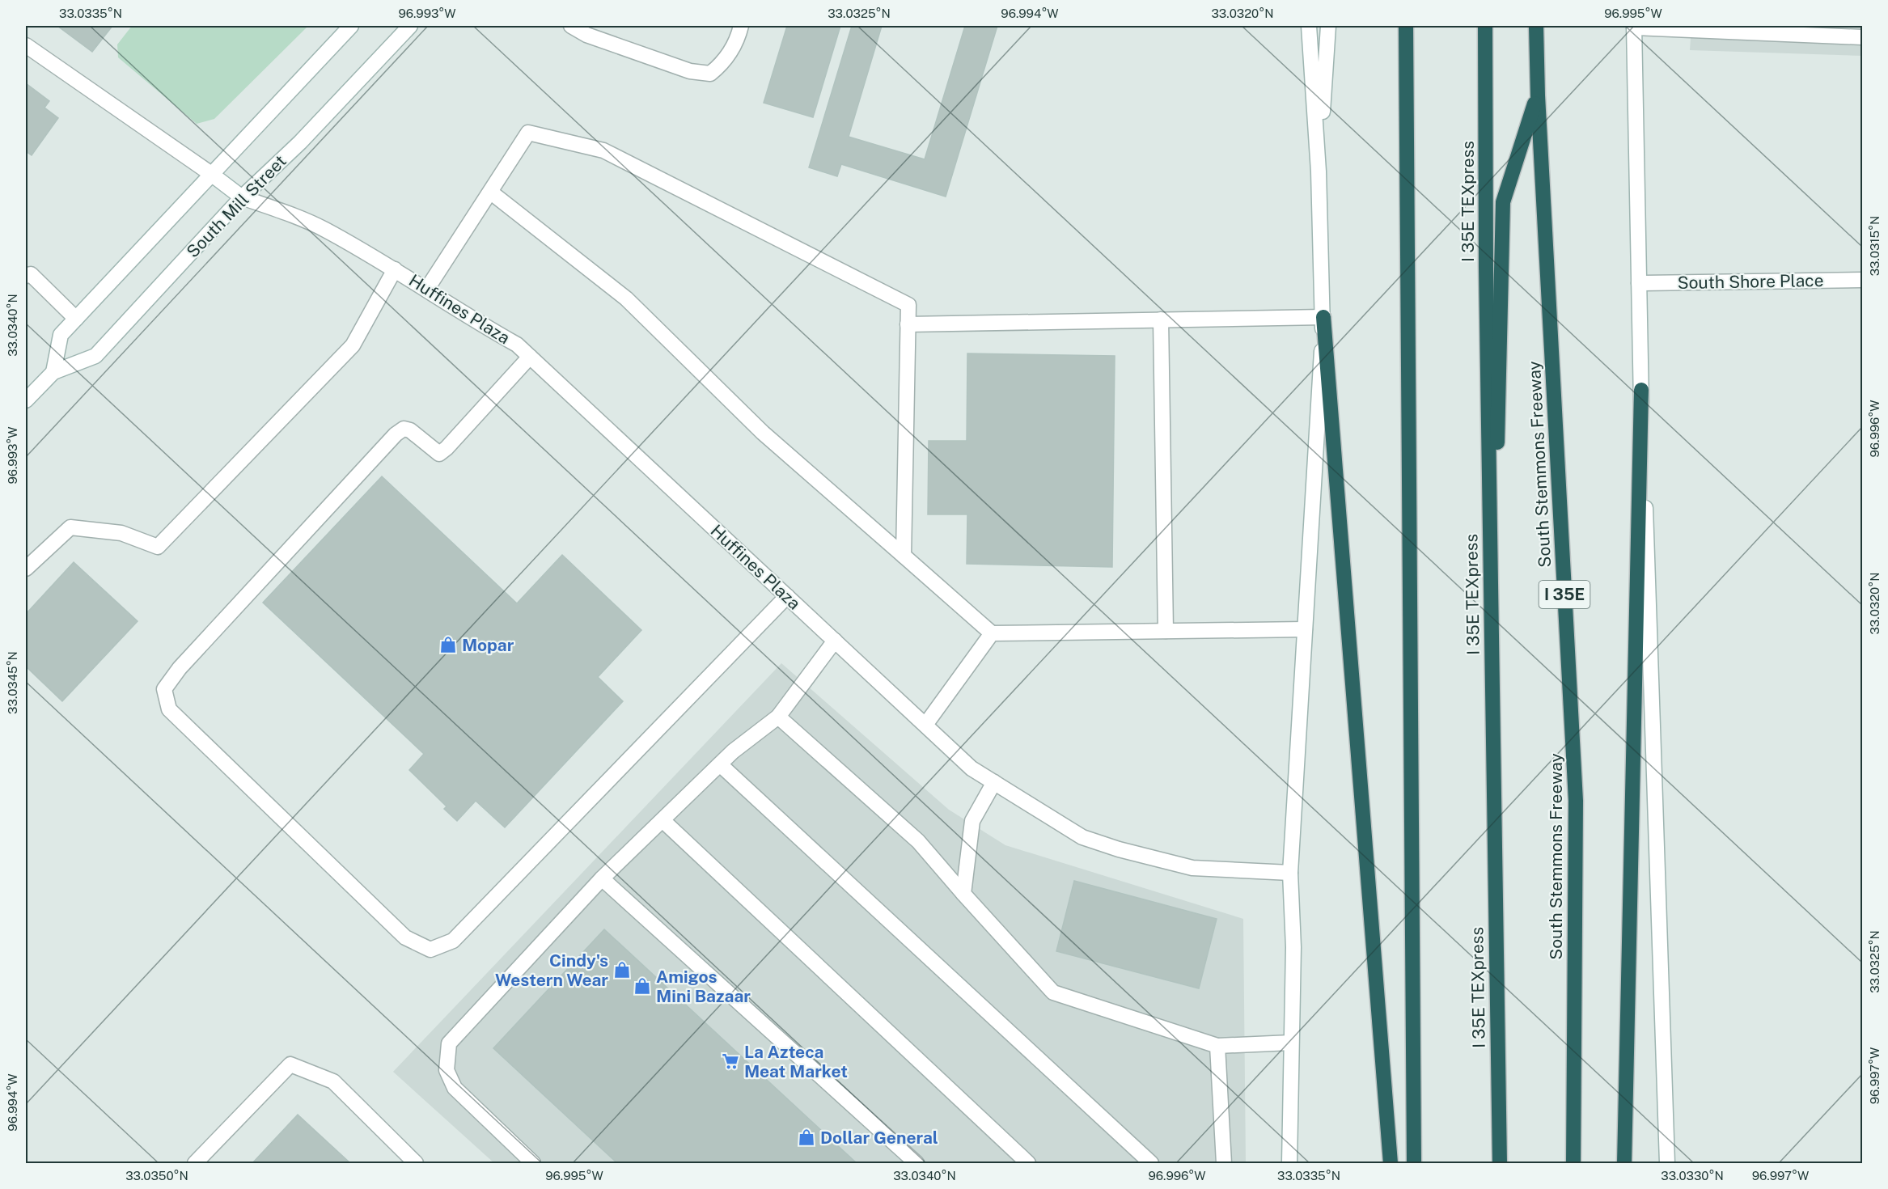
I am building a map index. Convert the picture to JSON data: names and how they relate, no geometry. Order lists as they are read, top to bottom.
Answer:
{
  "streets": {
    "highway": ["I 35E TEXpress", "South Stemmons Freeway", "I 35E"],
    "main road": ["South Mill Street", "South Shore Place", "Huffines Plaza"]
  },
  "crossings": [
    ["South Mill Street", "Huffines Plaza"]
  ],
  "places": {
    "shop": [
      "Mopar",
      "Cindy's Western Wear",
      "Amigos Mini Bazaar",
      "Dollar General"
    ],
    "supermarket": ["La Azteca Meat Market"]
  },
  "coordinates": [
    "33.0335°N",
    "96.993°W",
    "33.0325°N",
    "96.994°W",
    "33.0320°N",
    "96.995°W",
    "33.0315°N",
    "33.0340°N",
    "96.996°W",
    "33.0345°N",
    "96.997°W",
    "33.0350°N",
    "33.0330°N"
  ]
}
